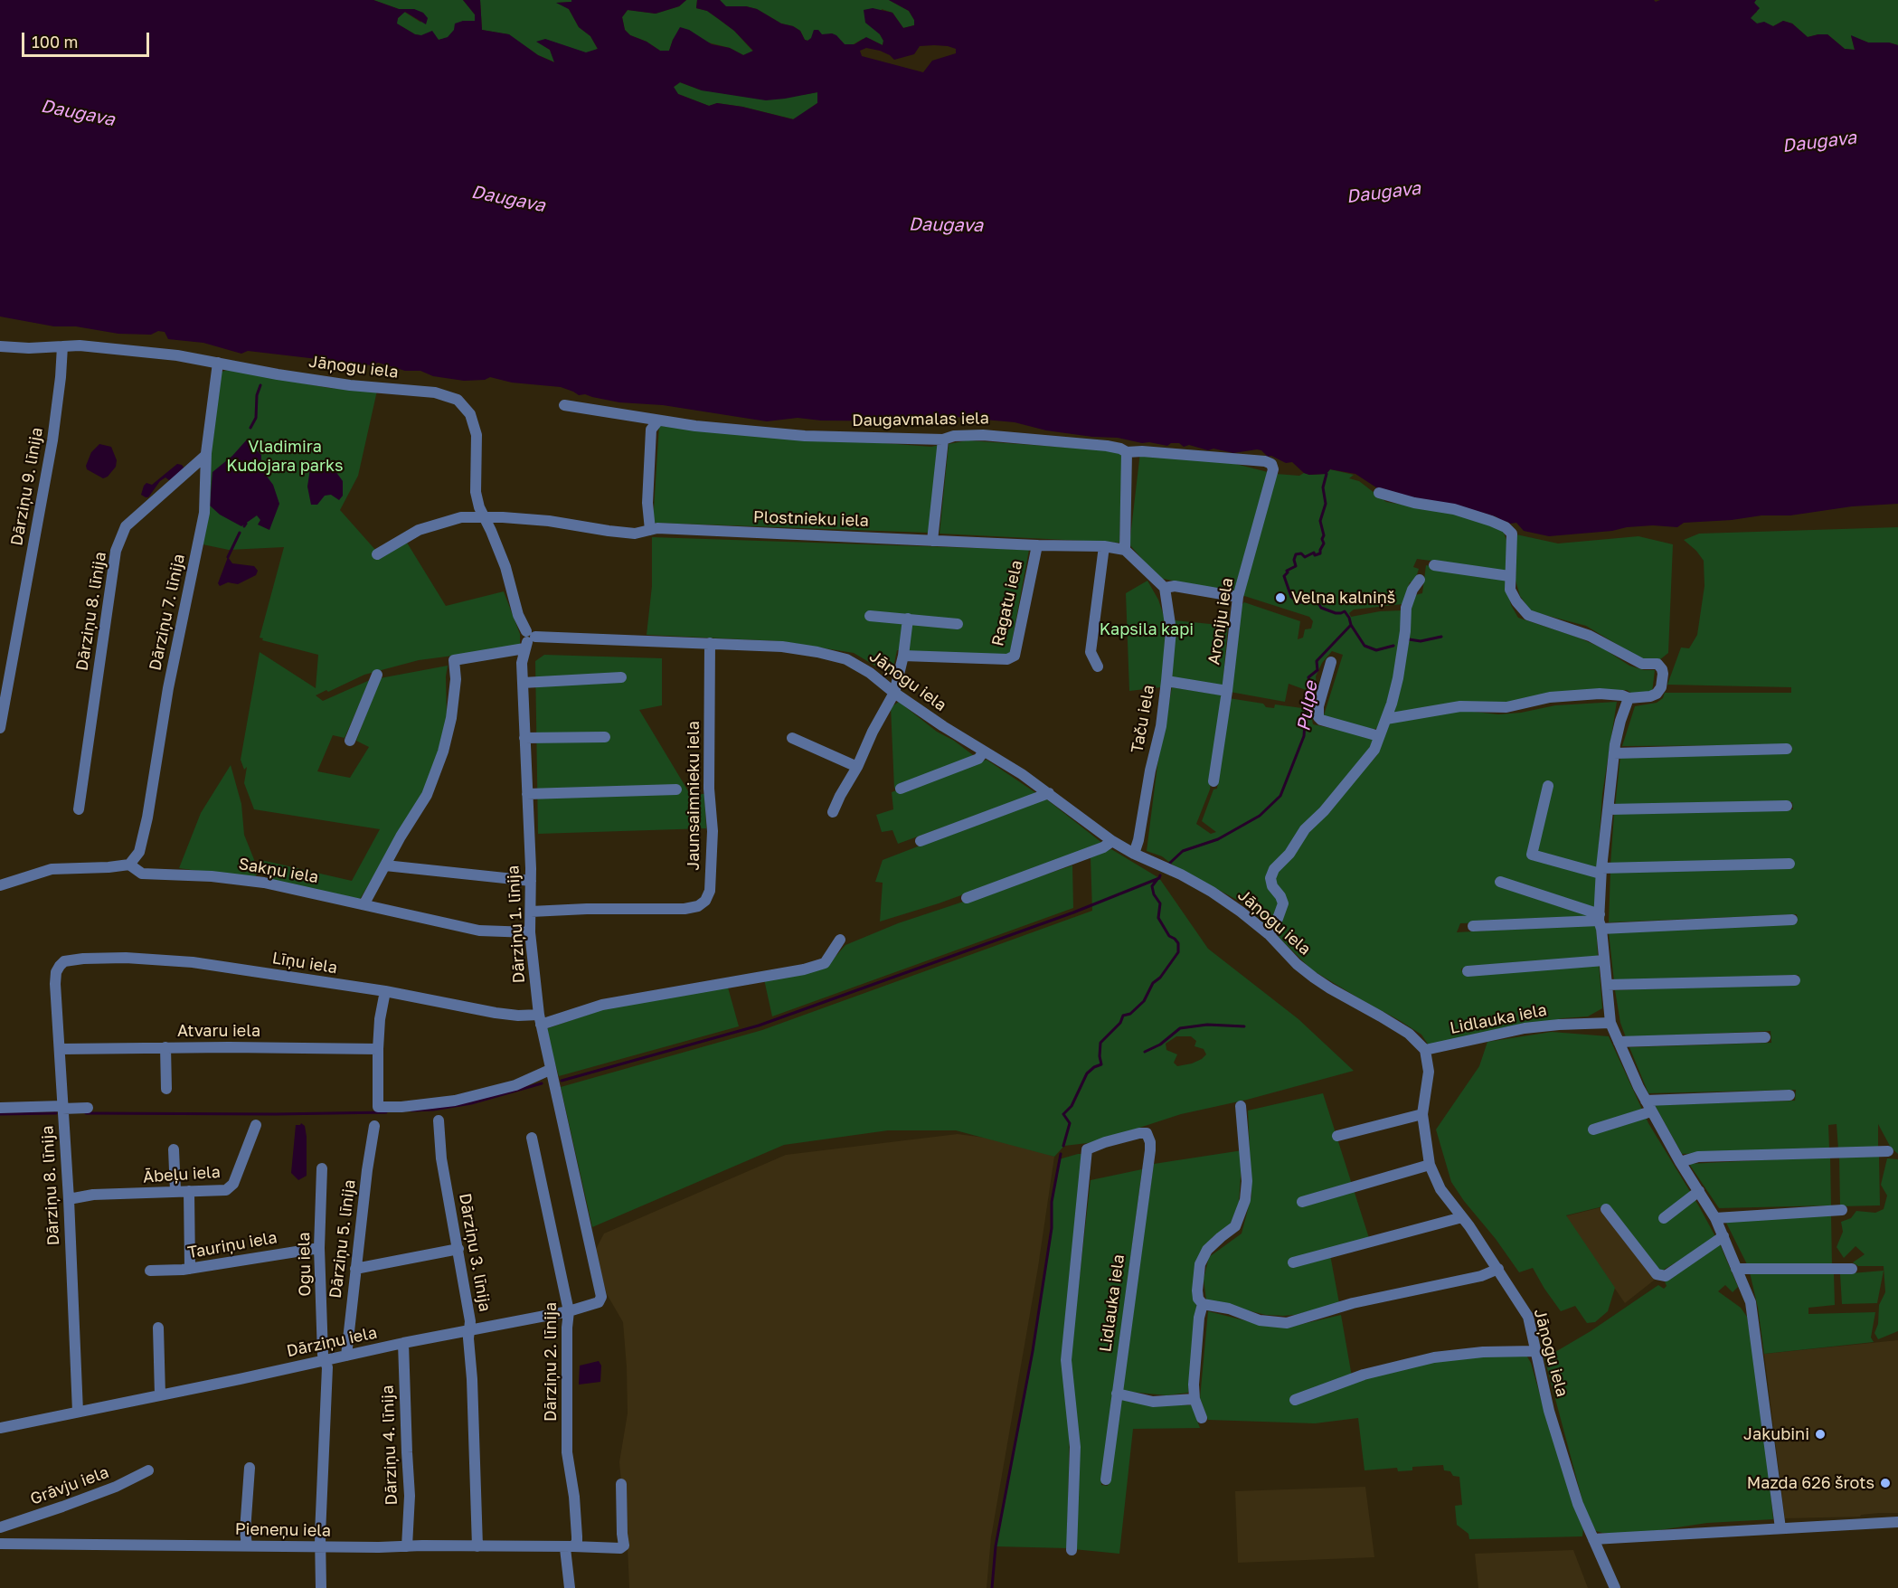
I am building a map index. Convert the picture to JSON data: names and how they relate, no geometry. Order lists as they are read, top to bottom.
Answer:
{
  "streets": {
    "street": [
      "Jāņogu iela",
      "Daugavmalas iela",
      "Dārziņu 9. līnija",
      "Plostnieku iela",
      "Ragatu iela",
      "Dārziņu 8. līnija",
      "Dārziņu 7. līnija",
      "Aroniju iela",
      "Taču iela",
      "Jaunsaimnieku iela",
      "Sakņu iela",
      "Dārziņu 1. līnija",
      "Līņu iela",
      "Lidlauka iela",
      "Atvaru iela",
      "Ābeļu iela",
      "Dārziņu 5. līnija",
      "Tauriņu iela",
      "Dārziņu 3. līnija",
      "Ogu iela",
      "Dārziņu iela",
      "Dārziņu 2. līnija",
      "Dārziņu 4. līnija",
      "Grāvju iela",
      "Pieneņu iela"
    ]
  },
  "crossings": [
    ["Jāņogu iela", "Dārziņu 9. līnija"],
    ["Jāņogu iela", "Plostnieku iela"],
    ["Jāņogu iela", "Dārziņu 7. līnija"],
    ["Jāņogu iela", "Taču iela"],
    ["Jāņogu iela", "Jaunsaimnieku iela"],
    ["Jāņogu iela", "Dārziņu 1. līnija"],
    ["Jāņogu iela", "Lidlauka iela"],
    ["Daugavmalas iela", "Aroniju iela"],
    ["Plostnieku iela", "Ragatu iela"],
    ["Dārziņu 8. līnija", "Dārziņu 7. līnija"],
    ["Dārziņu 8. līnija", "Līņu iela"],
    ["Dārziņu 8. līnija", "Atvaru iela"],
    ["Dārziņu 8. līnija", "Ābeļu iela"],
    ["Dārziņu 8. līnija", "Dārziņu iela"],
    ["Dārziņu 7. līnija", "Sakņu iela"],
    ["Jaunsaimnieku iela", "Dārziņu 1. līnija"],
    ["Sakņu iela", "Dārziņu 1. līnija"],
    ["Dārziņu 1. līnija", "Līņu iela"],
    ["Dārziņu 1. līnija", "Dārziņu iela"],
    ["Dārziņu 5. līnija", "Dārziņu iela"],
    ["Tauriņu iela", "Ogu iela"],
    ["Dārziņu 3. līnija", "Dārziņu iela"],
    ["Dārziņu 3. līnija", "Pieneņu iela"],
    ["Ogu iela", "Dārziņu iela"],
    ["Dārziņu iela", "Dārziņu 2. līnija"],
    ["Dārziņu iela", "Dārziņu 4. līnija"],
    ["Dārziņu 2. līnija", "Pieneņu iela"],
    ["Dārziņu 4. līnija", "Pieneņu iela"]
  ],
  "water": ["Daugava", "Pulpe"],
  "parks": ["Vladimira Kudojara parks", "Kapsila kapi"],
  "places": ["Velna kalniņš", "Jakubini", "Mazda 626 šrots"],
  "scale_bar": "100 m"
}
